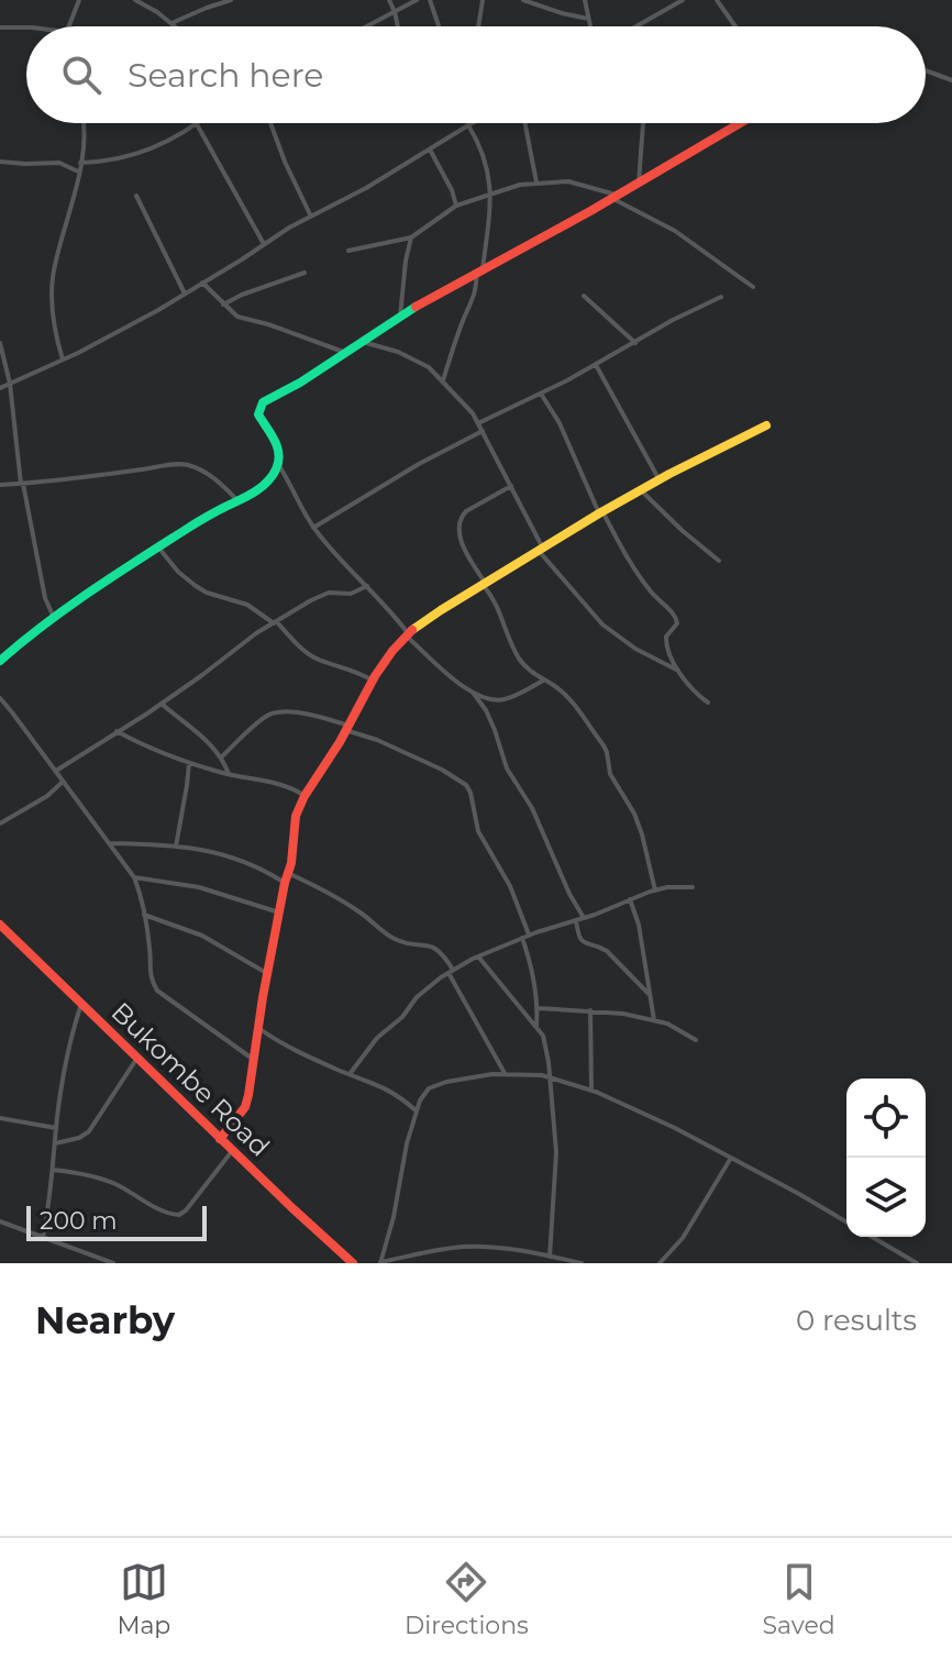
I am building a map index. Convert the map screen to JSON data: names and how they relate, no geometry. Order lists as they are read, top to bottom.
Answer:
{
  "streets": {
    "street": ["Bukombe Road"]
  },
  "scale_bar": "200 m",
  "page": {
    "search": "Search here",
    "scale": "200 m",
    "heading": ["Nearby", "0 results"],
    "nav": ["Map", "Directions", "Saved"]
  }
}
